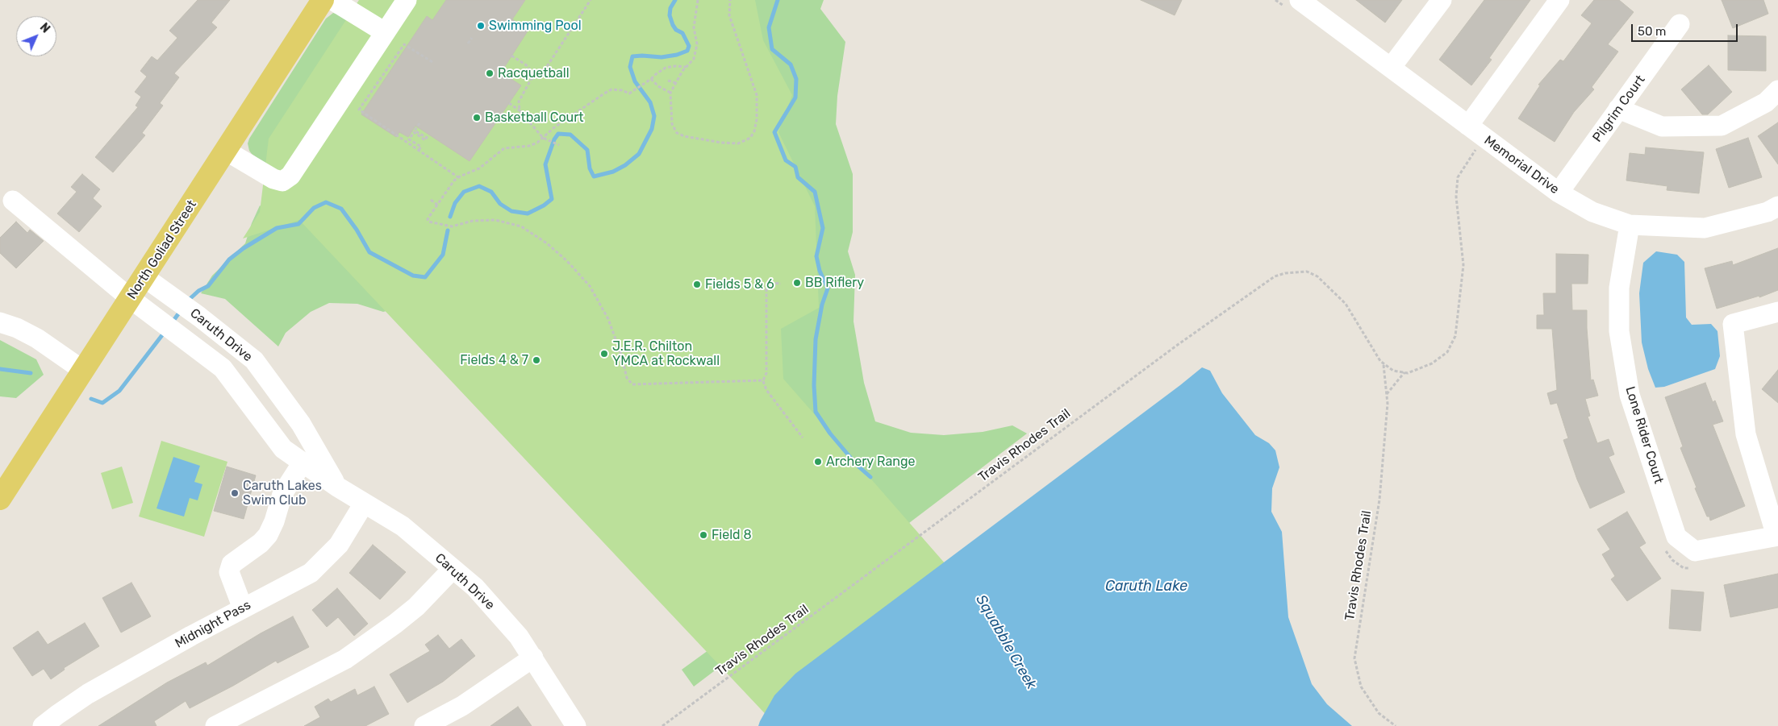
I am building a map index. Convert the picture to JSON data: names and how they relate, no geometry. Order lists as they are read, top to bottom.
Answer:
{
  "streets": {
    "main road": ["North Goliad Street"],
    "street": [
      "Pilgrim Court",
      "Memorial Drive",
      "Caruth Drive",
      "Lone Rider Court",
      "Midnight Pass"
    ],
    "path": ["Travis Rhodes Trail"]
  },
  "crossings": [
    ["Pilgrim Court", "Memorial Drive"],
    ["Memorial Drive", "Lone Rider Court"],
    ["North Goliad Street", "Caruth Drive"],
    ["Caruth Drive", "Midnight Pass"]
  ],
  "water": ["Caruth Lake", "Squabble Creek"],
  "places": [
    "Swimming Pool",
    "Racquetball",
    "Basketball Court",
    "BB Riflery",
    "Fields 5 & 6",
    "J.E.R. Chilton YMCA at Rockwall",
    "Fields 4 & 7",
    "Archery Range",
    "Caruth Lakes Swim Club",
    "Field 8"
  ],
  "scale_bar": "50 m",
  "north": "top right"
}
